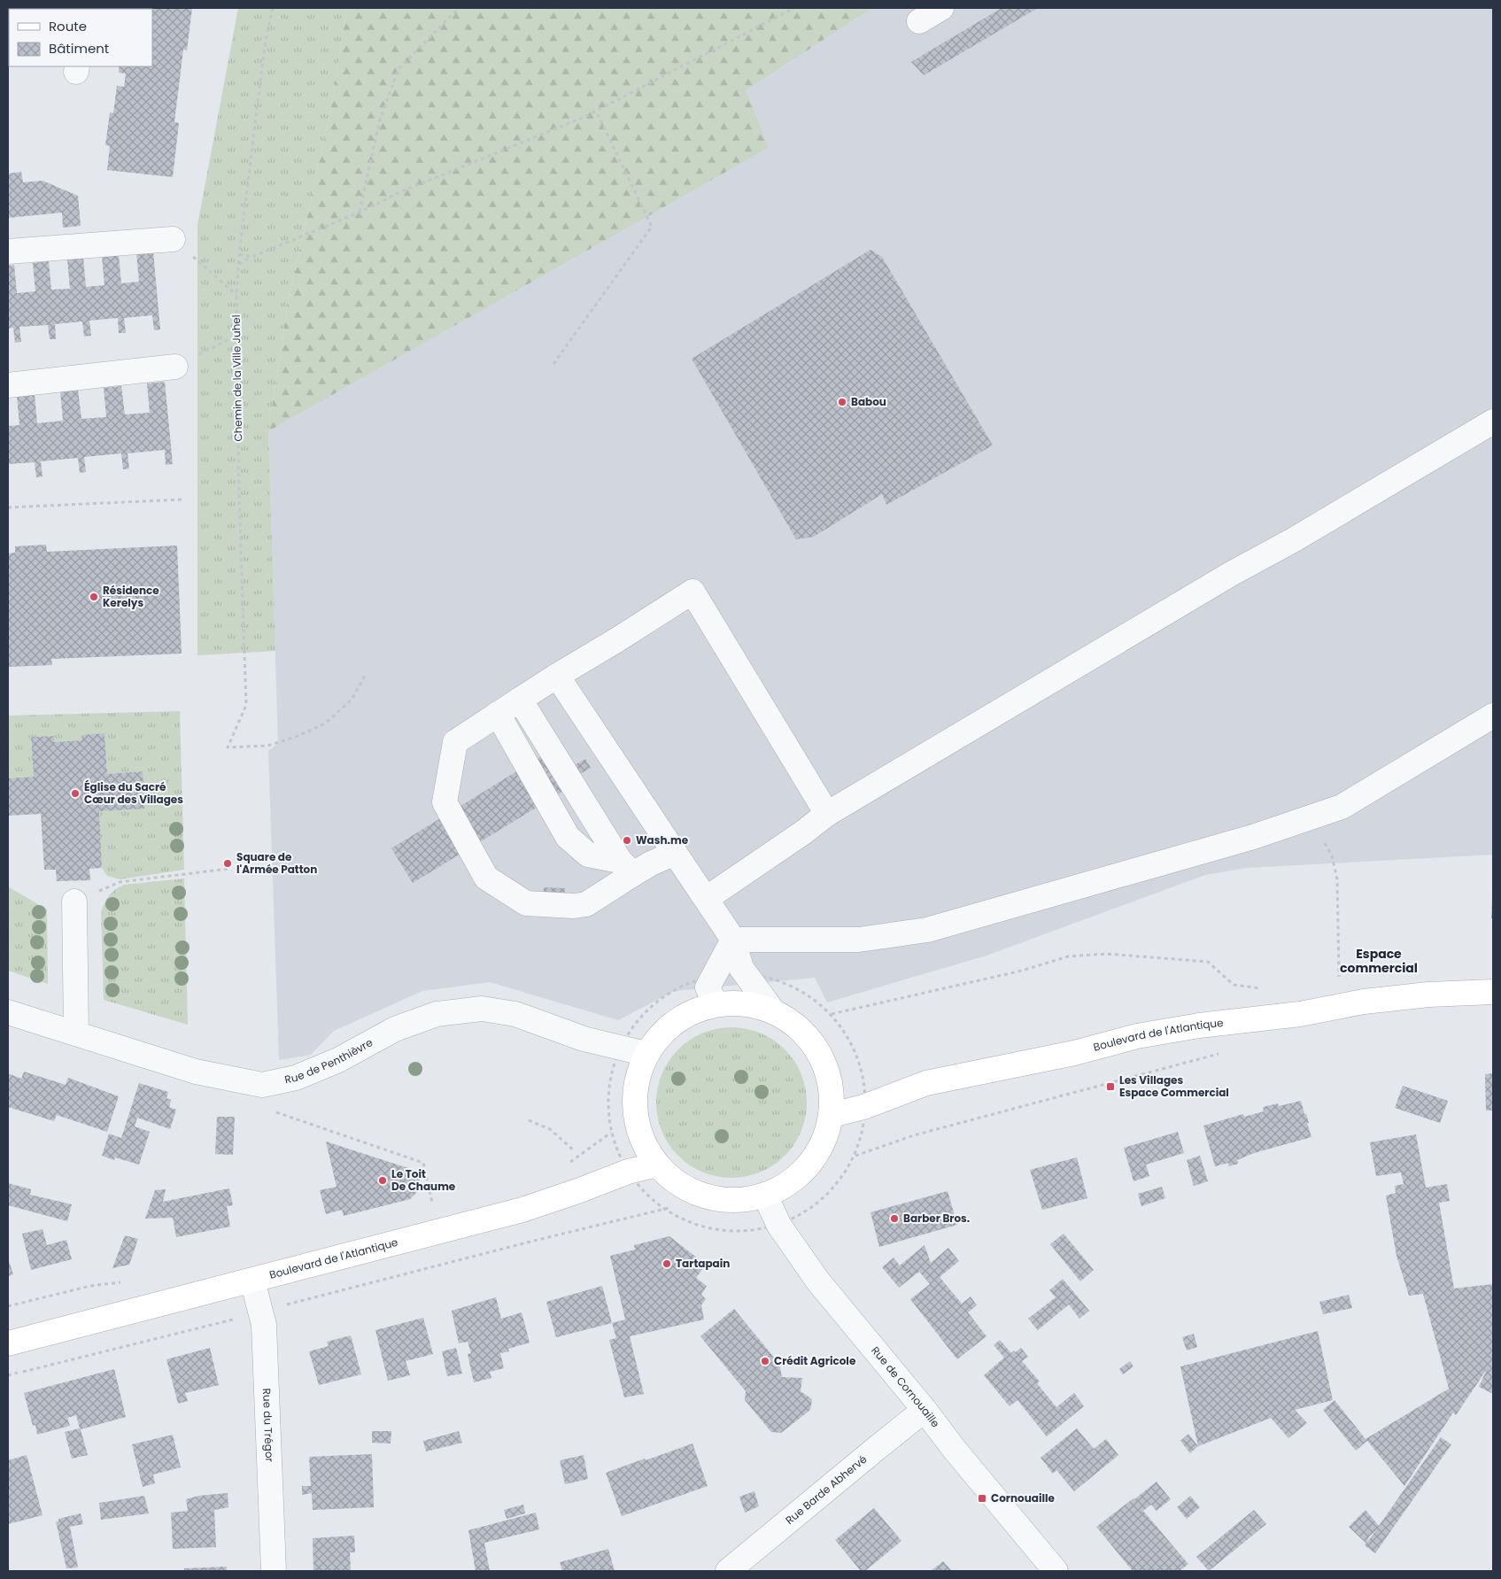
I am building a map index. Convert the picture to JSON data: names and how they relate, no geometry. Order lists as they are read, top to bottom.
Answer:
{
  "streets": {
    "main road": ["Boulevard de l'Atlantique"],
    "street": [
      "Rue de Penthièvre",
      "Rue de Cornouaille",
      "Rue du Trégor",
      "Rue Barde Abhervé"
    ],
    "path": ["Chemin de la Ville Juhel"]
  },
  "crossings": [
    ["Boulevard de l'Atlantique", "Rue du Trégor"],
    ["Rue de Cornouaille", "Rue Barde Abhervé"]
  ],
  "districts": ["Espace commercial"],
  "places": {
    "other": [
      "Babou",
      "Résidence Kerelys",
      "Église du Sacré Cœur des Villages",
      "Wash.me",
      "Square de l'Armée Patton",
      "Le Toit De Chaume",
      "Barber Bros.",
      "Tartapain",
      "Crédit Agricole"
    ],
    "transit": ["Les Villages Espace Commercial", "Cornouaille"]
  },
  "legend": ["Route", "Bâtiment"]
}
